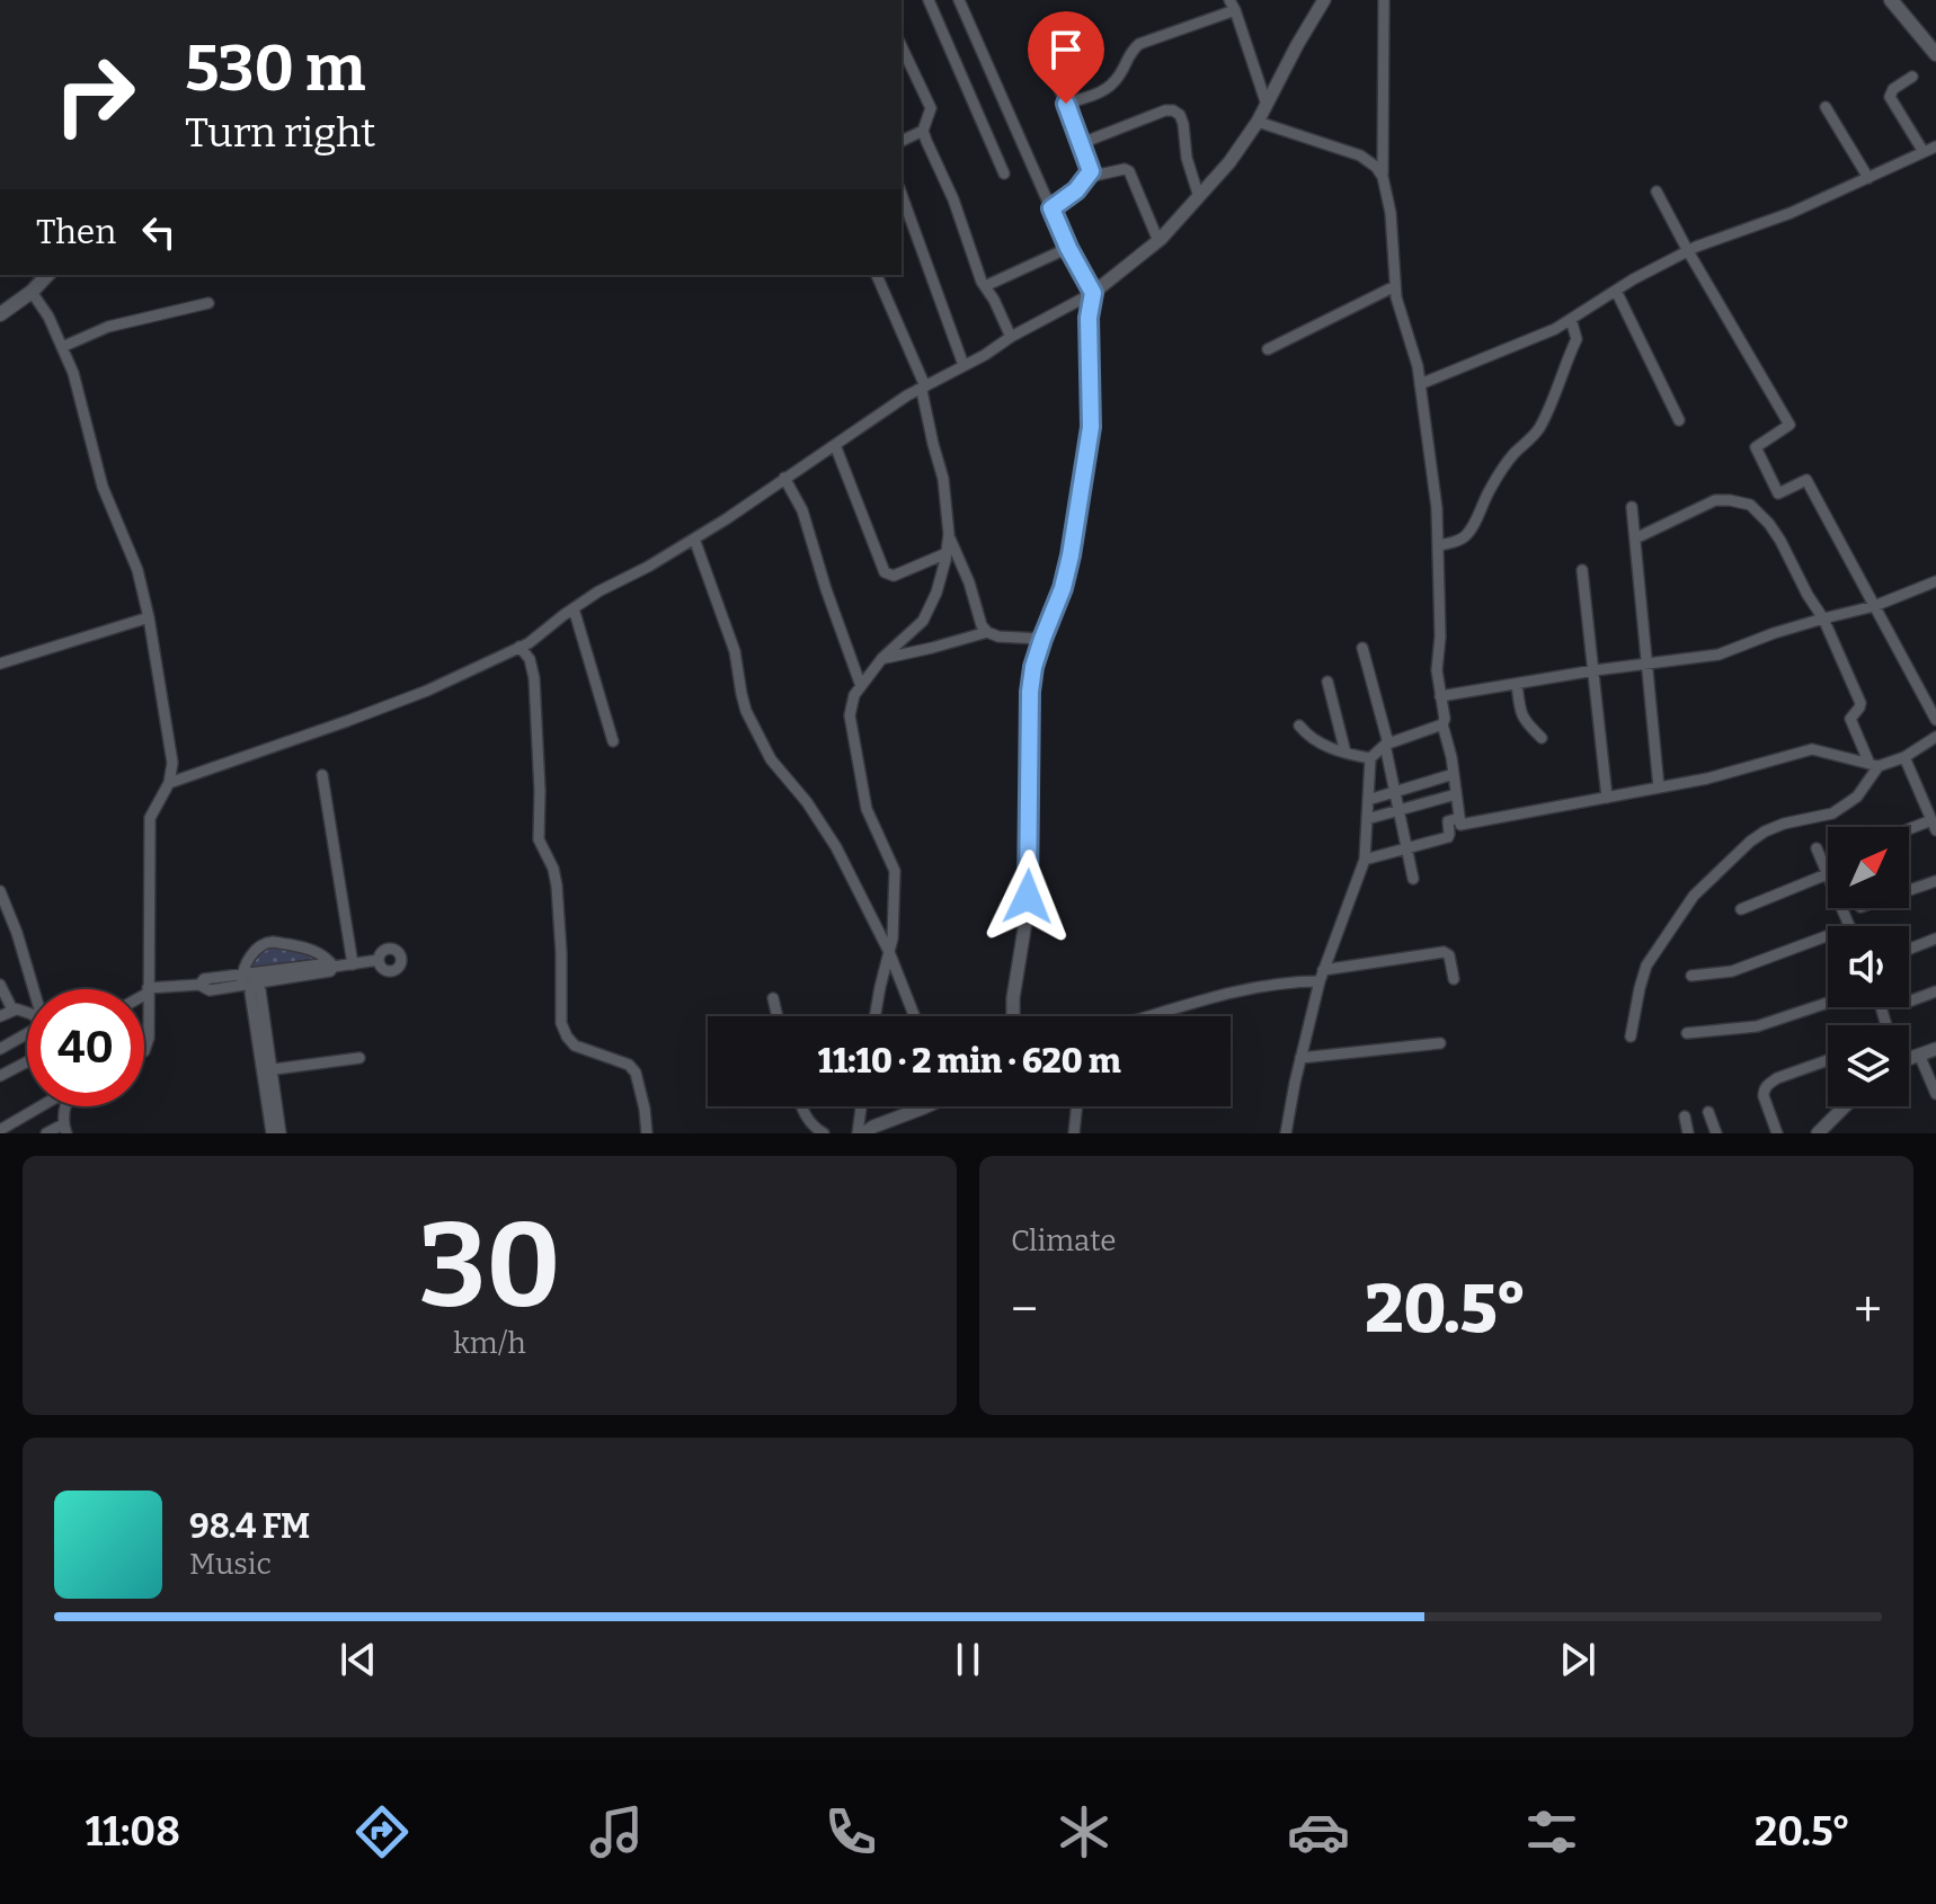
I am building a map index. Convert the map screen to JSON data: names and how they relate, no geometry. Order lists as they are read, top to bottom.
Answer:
{
  "north": "top right",
  "page": {
    "turn": ["530 m", "Turn right"],
    "then": "Then",
    "limit": "40",
    "trip": "11:10 · 2 min · 620 m",
    "tile": [
      ["30", "km/h"],
      "Climate"
    ],
    "heat": ["−", "20.5°", "+"],
    "song": ["98.4 FM", "Music"],
    "tabs": ["11:08", "20.5°"]
  }
}
